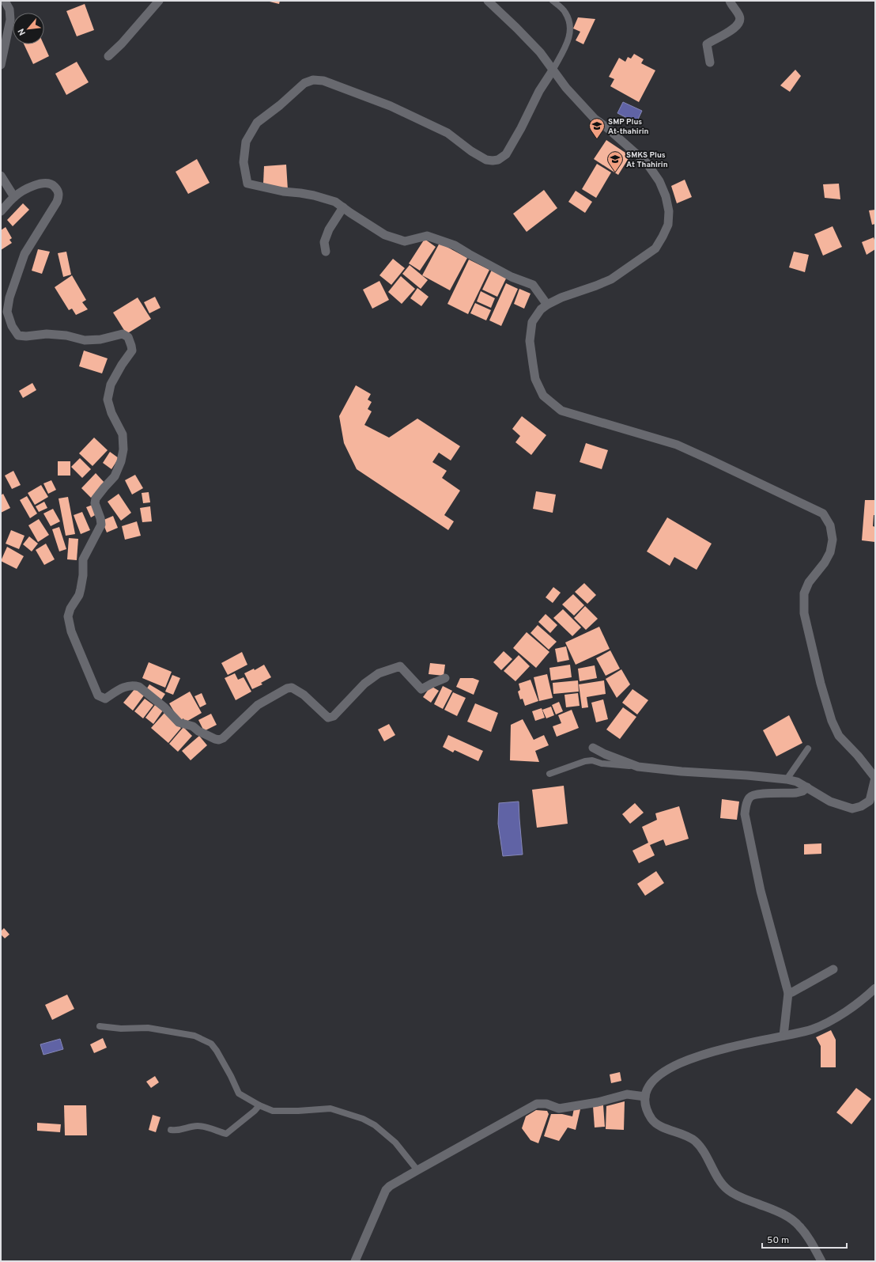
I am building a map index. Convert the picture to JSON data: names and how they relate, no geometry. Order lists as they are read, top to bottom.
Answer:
{
  "places": {
    "school or university": ["SMP Plus At-thahirin", "SMKS Plus At Thahirin"]
  },
  "scale_bar": "50 m",
  "north": "bottom left"
}
